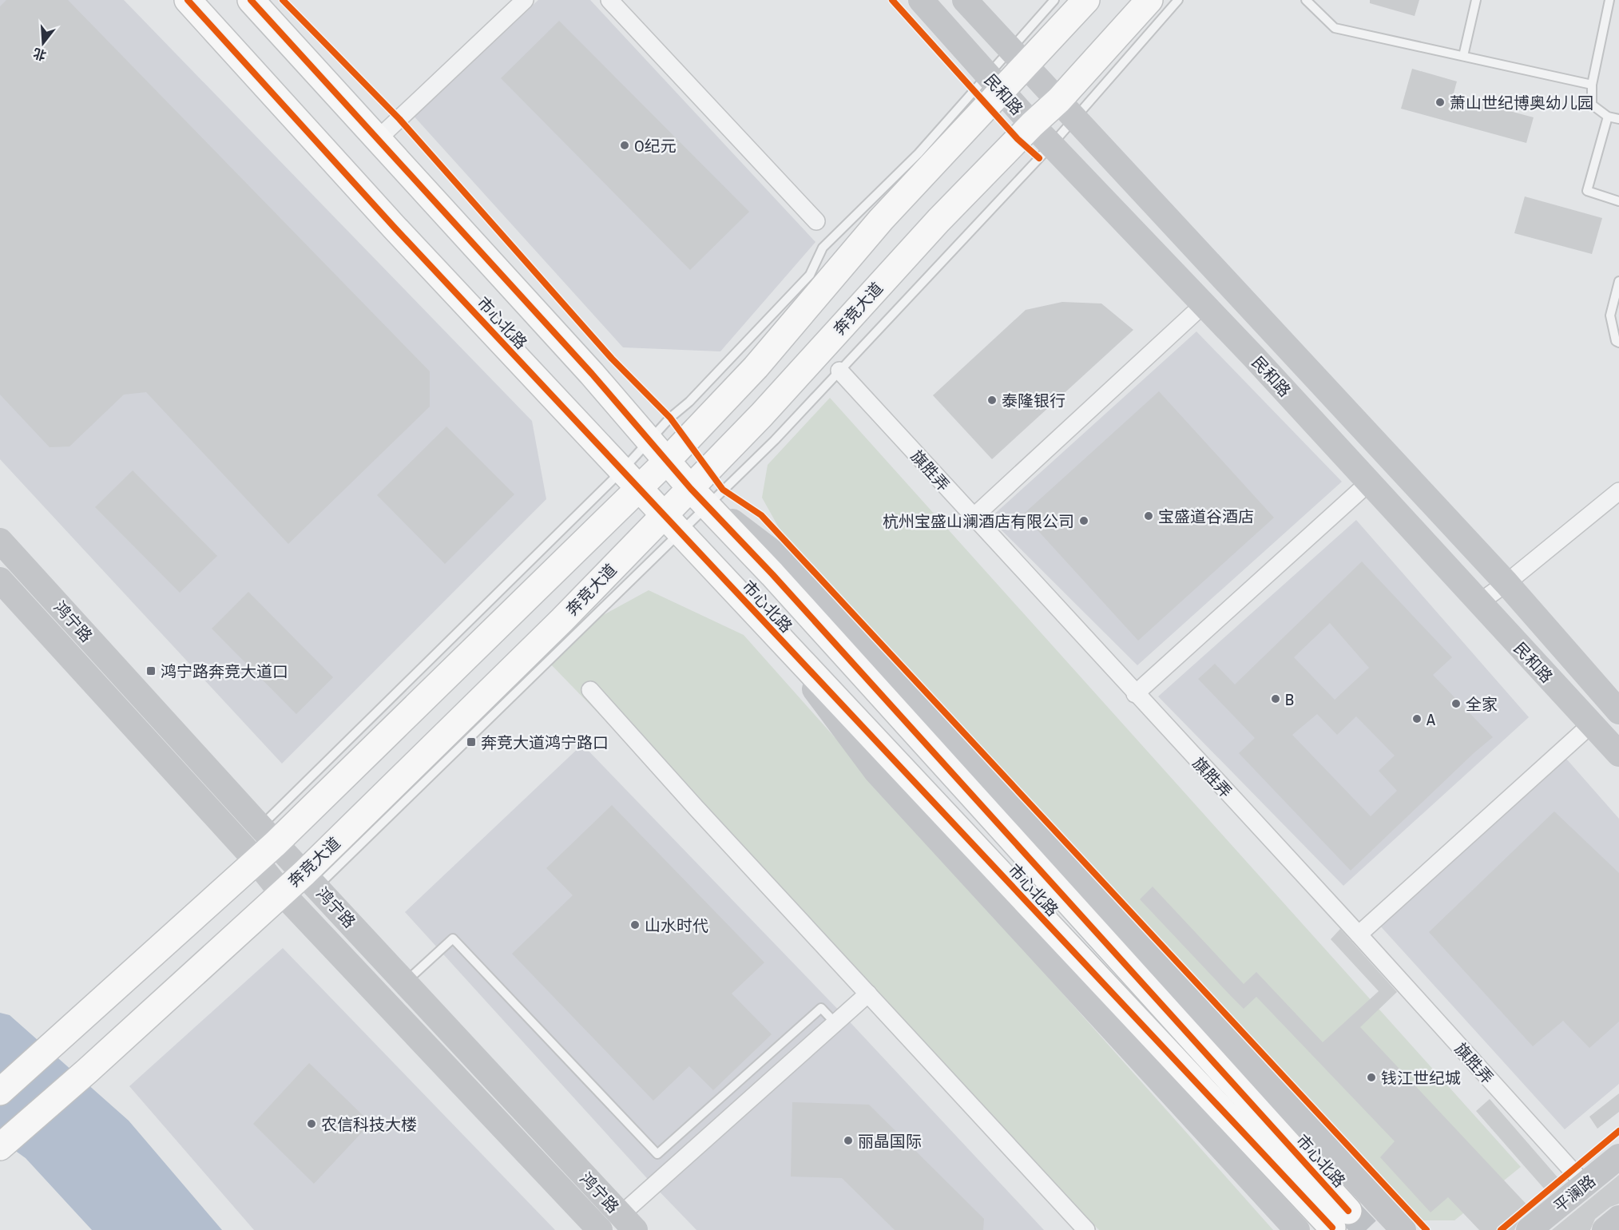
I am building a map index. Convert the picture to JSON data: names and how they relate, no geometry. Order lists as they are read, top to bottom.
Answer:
{
  "streets": {
    "main road": [
      "民和路",
      "奔竞大道",
      "市心北路",
      "鸿宁路",
      "平澜路"
    ],
    "street": ["旗胜弄"]
  },
  "crossings": [
    ["民和路", "奔竞大道"],
    ["奔竞大道", "市心北路"],
    ["奔竞大道", "鸿宁路"],
    ["旗胜弄", "平澜路"]
  ],
  "places": {
    "other": [
      "萧山世纪博奥幼儿园",
      "O纪元",
      "泰隆银行",
      "宝盛道谷酒店",
      "杭州宝盛山澜酒店有限公司",
      "B",
      "全家",
      "A",
      "山水时代",
      "钱江世纪城",
      "农信科技大楼",
      "丽晶国际"
    ],
    "transit": ["鸿宁路奔竞大道口", "奔竞大道鸿宁路口"]
  },
  "north": "bottom"
}
